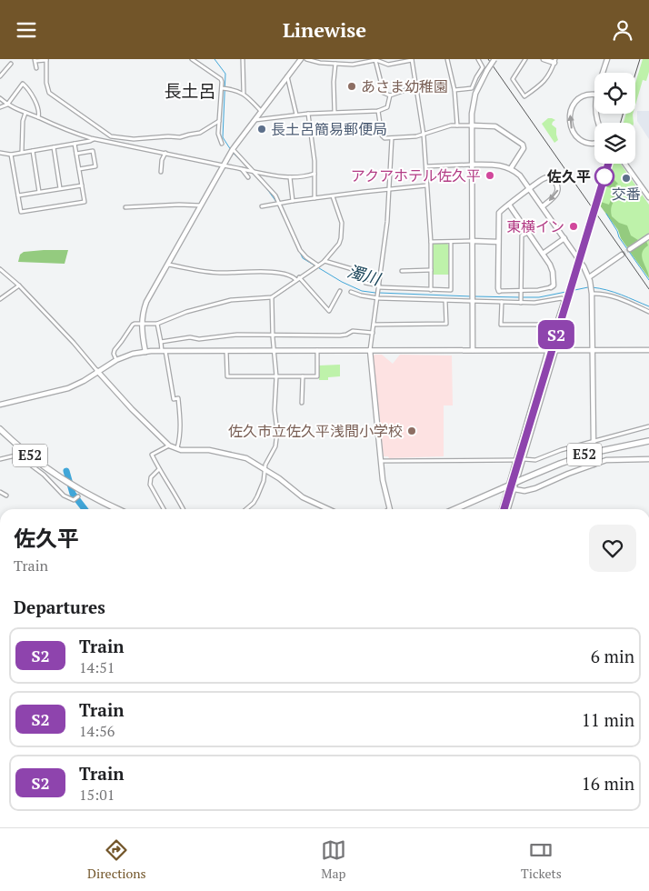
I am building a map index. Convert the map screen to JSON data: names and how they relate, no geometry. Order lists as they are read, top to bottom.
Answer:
{
  "streets": {
    "highway": ["E52"]
  },
  "districts": ["長土呂"],
  "water": ["濁川"],
  "places": [
    "あさま幼稚園",
    "長土呂簡易郵便局",
    "アクアホテル佐久平",
    "佐久平",
    "交番",
    "東横イン",
    "佐久市立佐久平浅間小学校"
  ],
  "page": {
    "header": "Linewise",
    "on_map": "S2",
    "heading": [
      ["佐久平", "Train"],
      "Departures"
    ],
    "list": [
      {
        "mark": "S2",
        "name": "Train",
        "note": "14:51",
        "value": "6 min"
      },
      {
        "mark": "S2",
        "name": "Train",
        "note": "14:56",
        "value": "11 min"
      },
      {
        "mark": "S2",
        "name": "Train",
        "note": "15:01",
        "value": "16 min"
      }
    ],
    "tabs": ["Directions", "Map", "Tickets"]
  }
}
